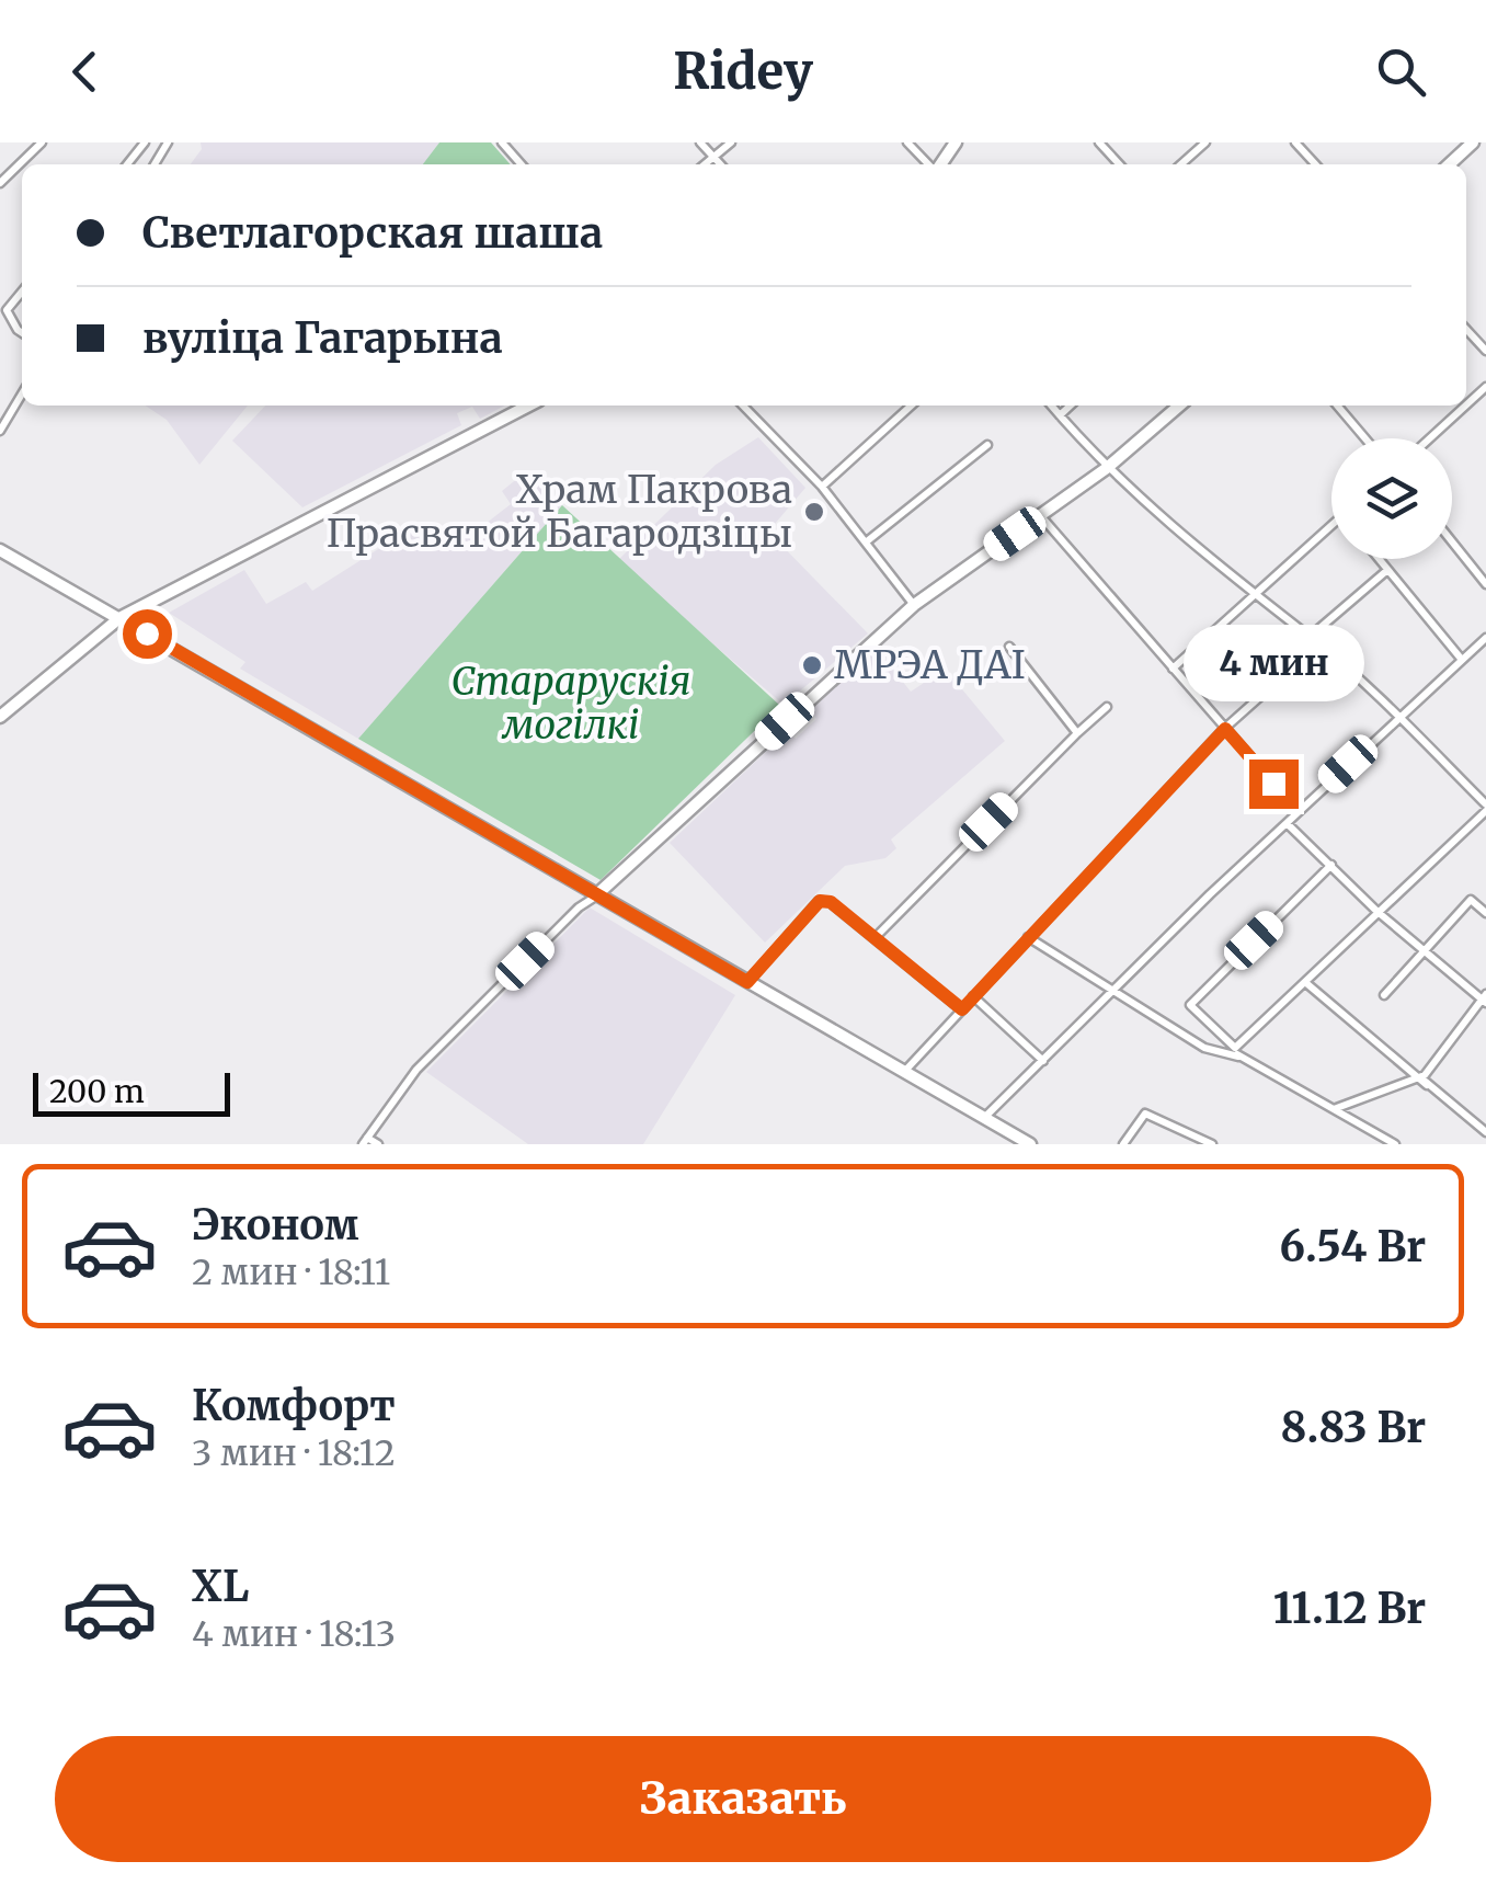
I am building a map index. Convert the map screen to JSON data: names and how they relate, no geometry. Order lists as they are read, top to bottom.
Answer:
{
  "parks": ["Старарускія могілкі"],
  "places": ["Храм Пакрова Прасвятой Багародзіцы", "МРЭА ДАІ"],
  "scale_bar": "200 m",
  "page": {
    "header": "Ridey",
    "banner": ["Светлагорская шаша", "вуліца Гагарына"],
    "bubble": "4 мин",
    "scale": "200 m",
    "list": [
      {
        "name": "Эконом",
        "note": "2 мин · 18:11",
        "value": "6.54 Br"
      },
      {
        "name": "Комфорт",
        "note": "3 мин · 18:12",
        "value": "8.83 Br"
      },
      {
        "name": "XL",
        "note": "4 мин · 18:13",
        "value": "11.12 Br"
      }
    ],
    "buttons": "Заказать"
  }
}
